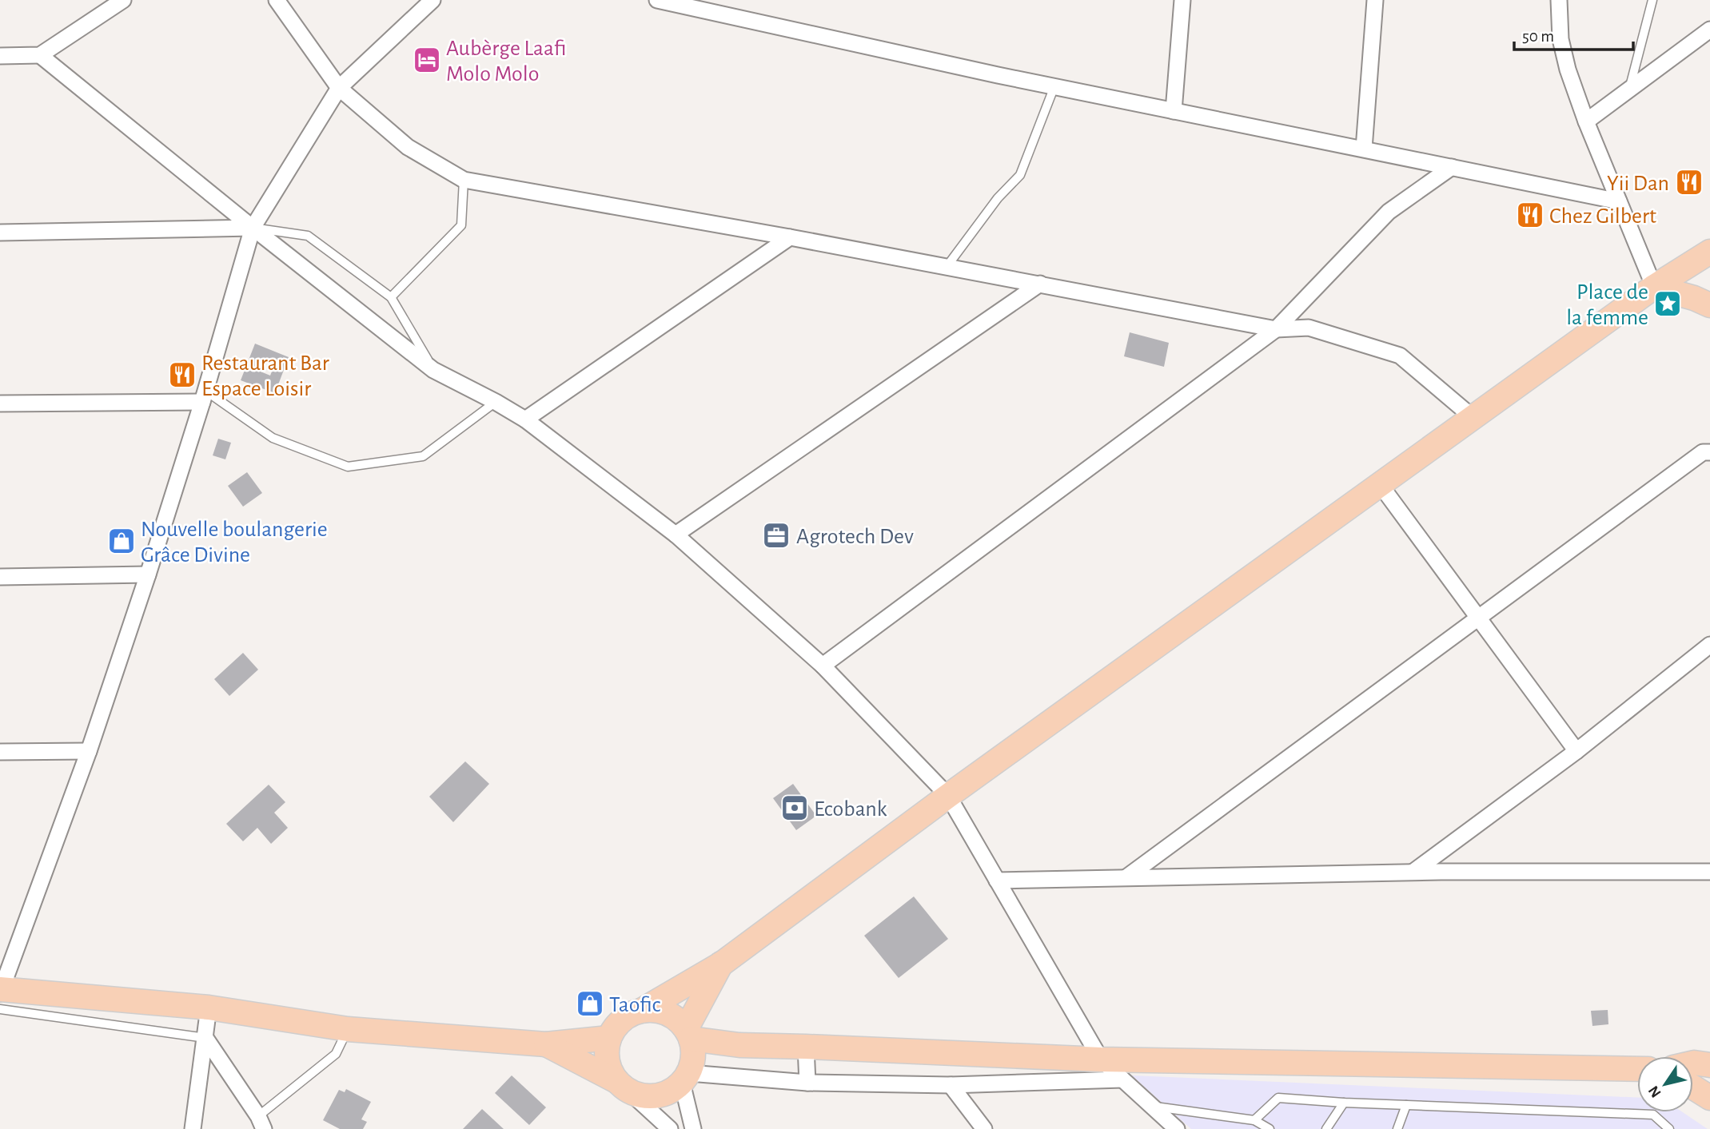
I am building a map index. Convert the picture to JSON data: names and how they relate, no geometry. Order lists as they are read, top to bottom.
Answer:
{
  "places": {
    "hotel": ["Aubèrge Laafi Molo Molo"],
    "restaurant": ["Yii Dan", "Chez Gilbert", "Restaurant Bar Espace Loisir"],
    "place": ["Place de la femme"],
    "office": ["Agrotech Dev"],
    "shop": ["Nouvelle boulangerie Grâce Divine", "Taofic"],
    "bank": ["Ecobank"]
  },
  "scale_bar": "50 m",
  "north": "bottom left"
}
